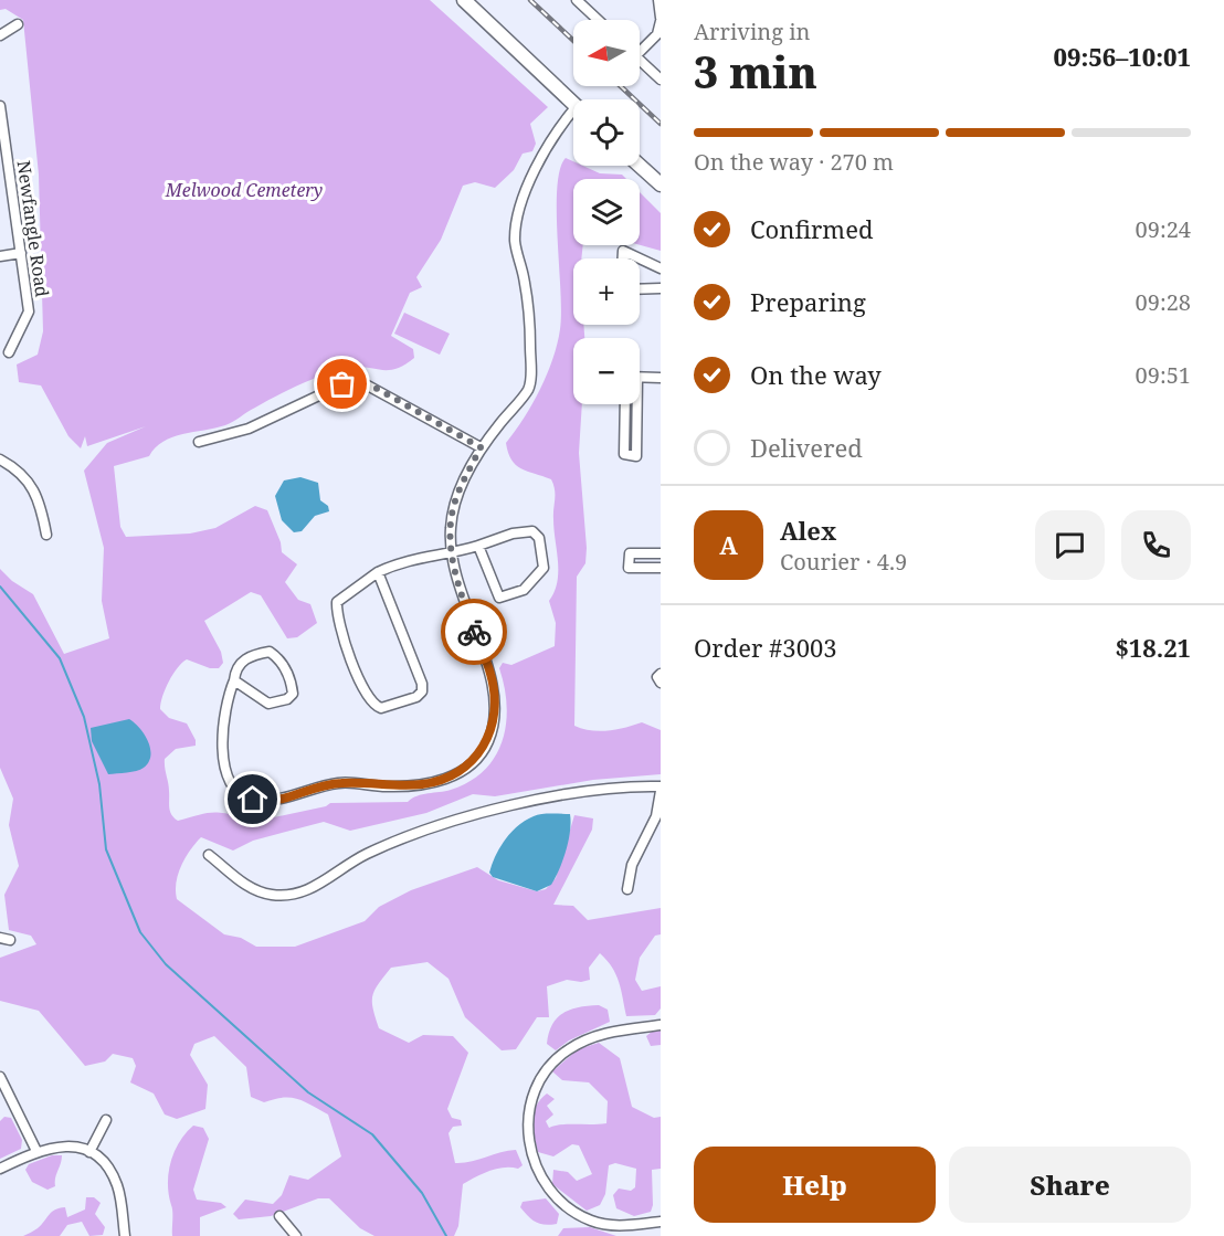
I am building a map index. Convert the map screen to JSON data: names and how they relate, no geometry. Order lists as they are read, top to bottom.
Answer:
{
  "streets": {
    "street": ["Newfangle Road"]
  },
  "parks": ["Melwood Cemetery"],
  "north": "left",
  "page": {
    "heading": ["3 min", "Arriving in", "09:56–10:01"],
    "panel": [
      "Alex",
      "Courier · 4.9",
      "Order #3003",
      "$18.21"
    ],
    "map_buttons": ["+", "−"],
    "bar": "On the way · 270 m",
    "list": [
      ["Confirmed", "09:24"],
      ["Preparing", "09:28"],
      ["On the way", "09:51"],
      "Delivered"
    ],
    "round": "A",
    "buttons": ["Help", "Share"]
  }
}
